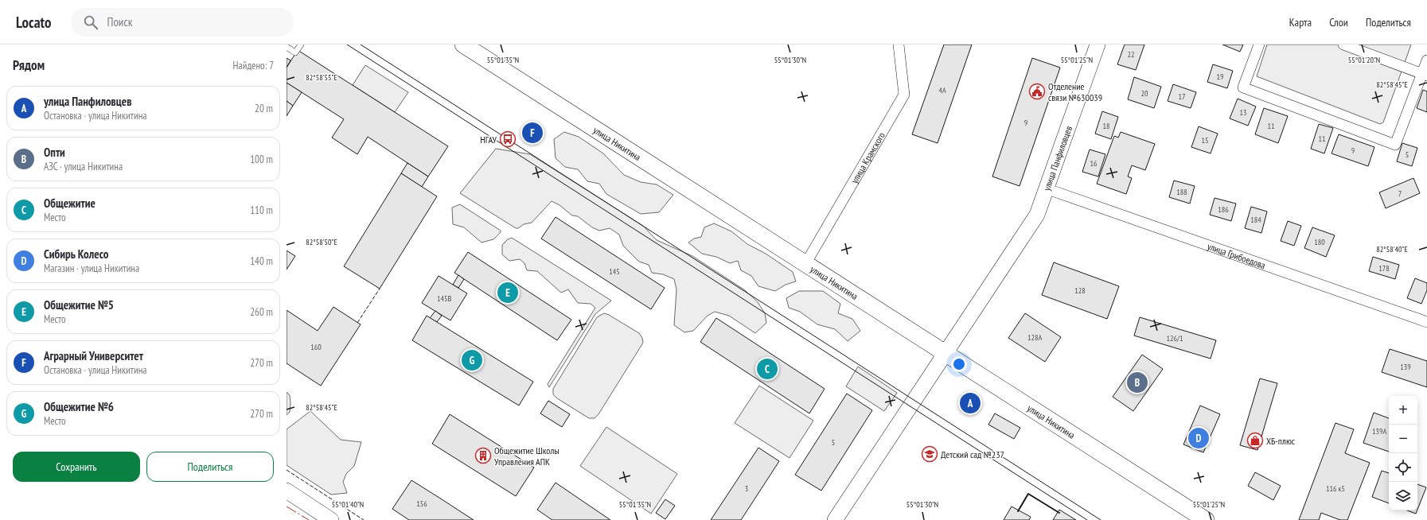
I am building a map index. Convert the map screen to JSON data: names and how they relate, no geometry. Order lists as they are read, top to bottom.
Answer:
{
  "streets": {
    "main road": ["улица Никитина"],
    "street": ["улица Крамского", "улица Панфиловцев", "улица Грибоедова"]
  },
  "crossings": [
    ["улица Никитина", "улица Крамского"],
    ["улица Никитина", "улица Панфиловцев"],
    ["улица Панфиловцев", "улица Грибоедова"]
  ],
  "places": {
    "public building": ["Отделение связи №630039"],
    "bus stop": ["НГАУ"],
    "shop": ["ХБ-плюс"],
    "school or university": ["Детский сад №237"],
    "building": ["Общежитие Школы Управления АПК"]
  },
  "house_numbers": [
    "22",
    "19",
    "4А",
    "20",
    "17",
    "13",
    "9",
    "18",
    "11",
    "11",
    "15",
    "9",
    "5",
    "16",
    "188",
    "7",
    "186",
    "184",
    "180",
    "178",
    "145",
    "128",
    "145В",
    "128А",
    "126/1",
    "160",
    "139",
    "139А",
    "5",
    "3",
    "116 к5",
    "156"
  ],
  "page": {
    "header": "Locato",
    "search": "Поиск",
    "nav": ["Карта", "Слои", "Поделиться"],
    "heading": ["Рядом", "Найдено: 7"],
    "list": [
      {
        "mark": "A",
        "name": "улица Панфиловцев",
        "note": "Остановка · улица Никитина",
        "value": "20 m"
      },
      {
        "mark": "B",
        "name": "Опти",
        "note": "АЗС · улица Никитина",
        "value": "100 m"
      },
      {
        "mark": "C",
        "name": "Общежитие",
        "note": "Место",
        "value": "110 m"
      },
      {
        "mark": "D",
        "name": "Сибирь Колесо",
        "note": "Магазин · улица Никитина",
        "value": "140 m"
      },
      {
        "mark": "E",
        "name": "Общежитие №5",
        "note": "Место",
        "value": "260 m"
      },
      {
        "mark": "F",
        "name": "Аграрный Университет",
        "note": "Остановка · улица Никитина",
        "value": "270 m"
      },
      {
        "mark": "G",
        "name": "Общежитие №6",
        "note": "Место",
        "value": "270 m"
      }
    ],
    "pins": [
      "F",
      "E",
      "G",
      "C",
      "B",
      "A",
      "D"
    ],
    "map_buttons": ["+", "−"],
    "buttons": ["Сохранить", "Поделиться"]
  },
  "coordinates": [
    "55°01'35\"N",
    "55°01'30\"N",
    "55°01'25\"N",
    "55°01'20\"N",
    "82°58'55\"E",
    "82°58'45\"E",
    "82°58'50\"E",
    "82°58'40\"E",
    "55°01'40\"N"
  ]
}
